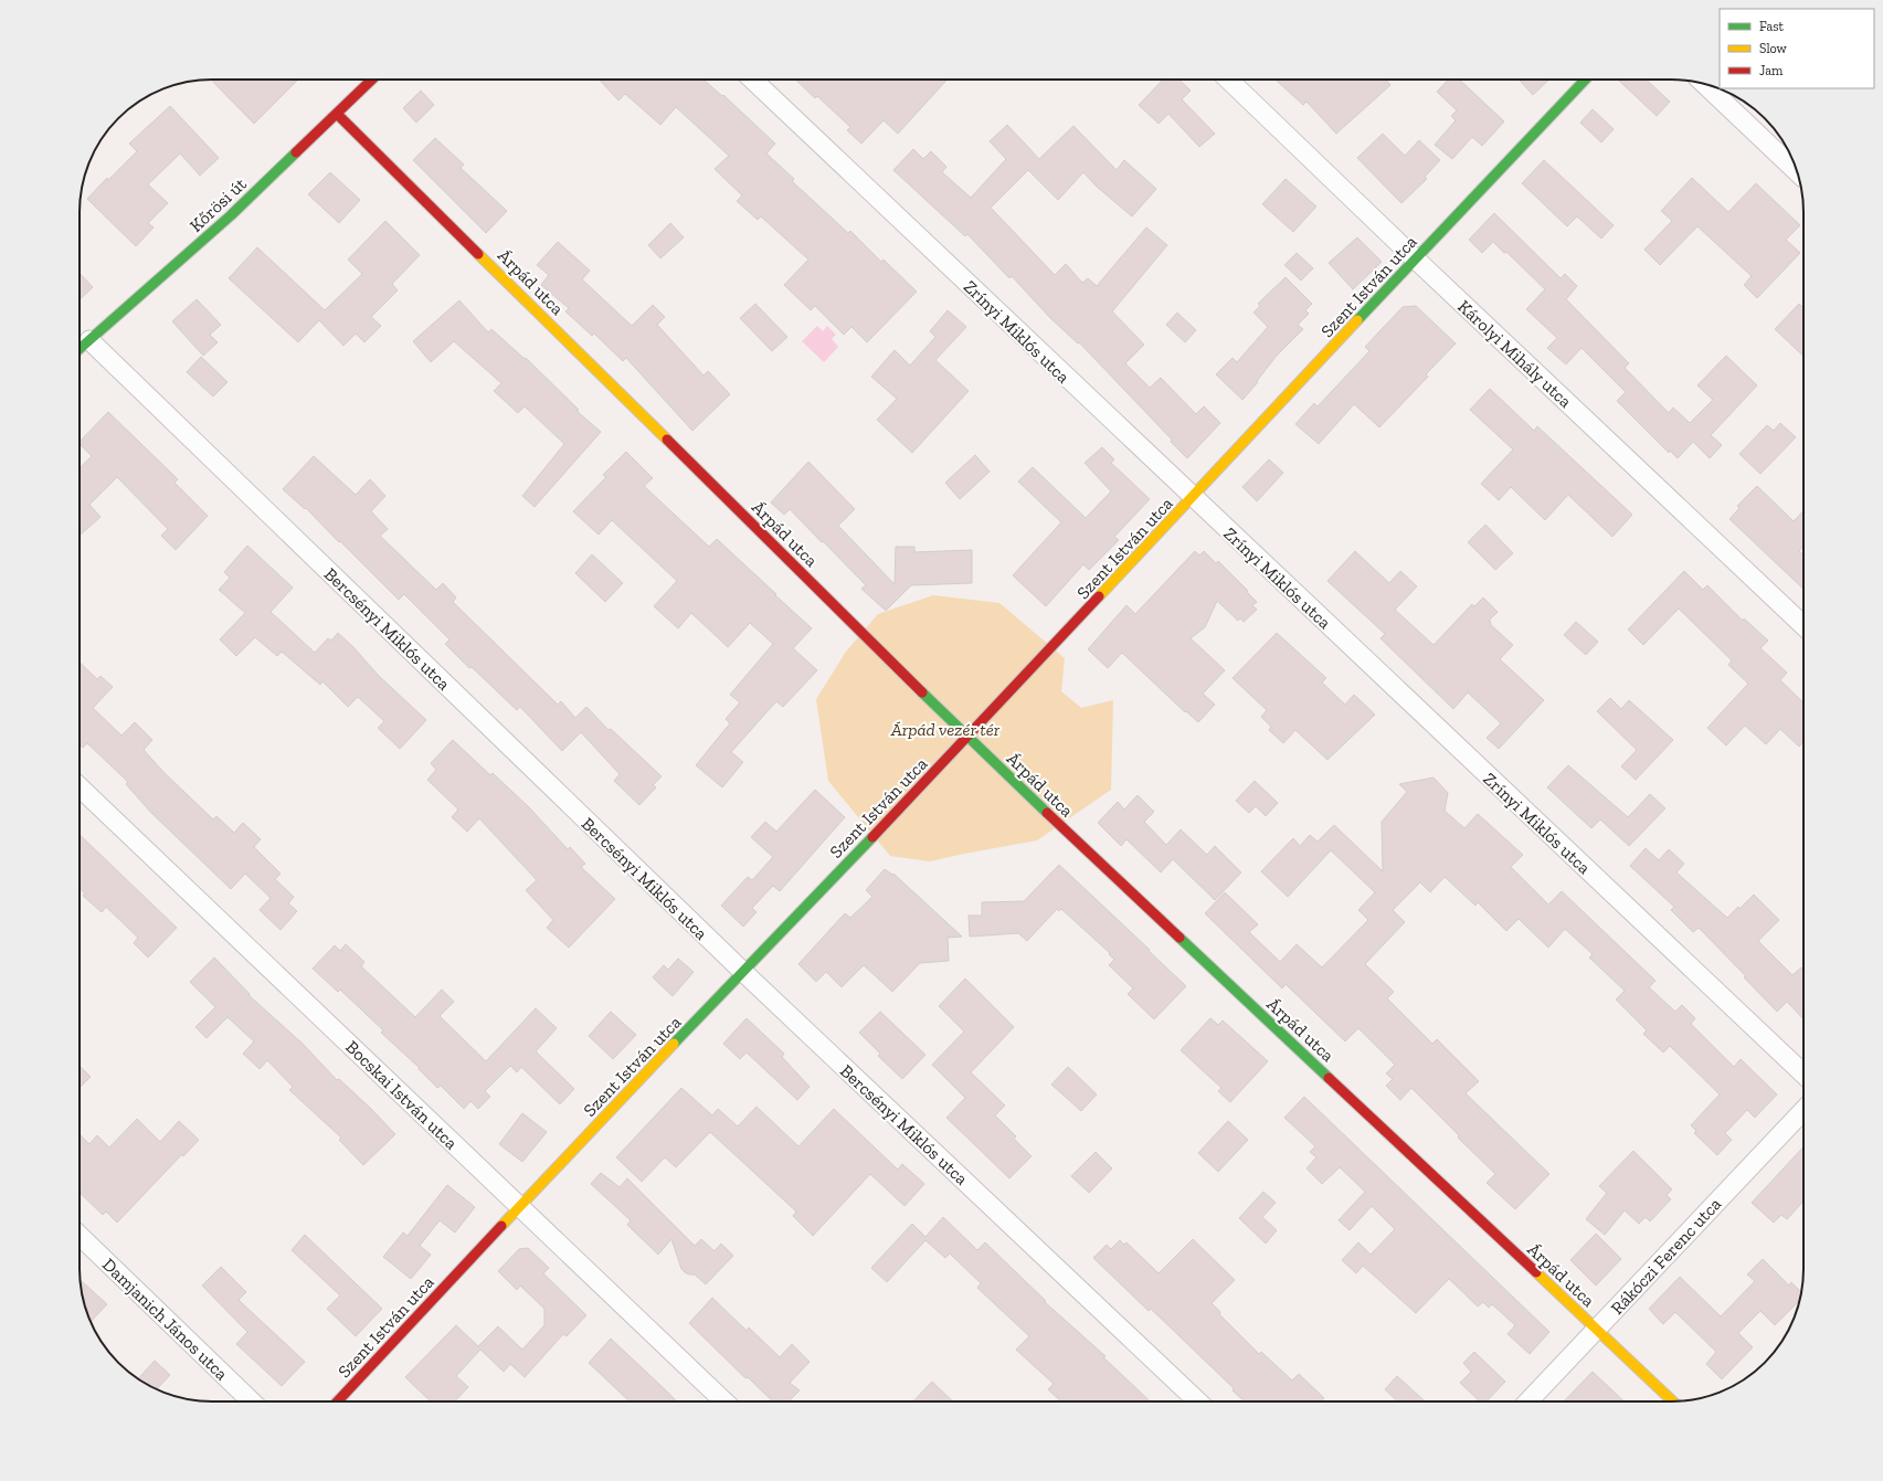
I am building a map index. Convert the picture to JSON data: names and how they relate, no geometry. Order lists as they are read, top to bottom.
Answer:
{
  "streets": {
    "street": [
      "Kőrösi út",
      "Árpád utca",
      "Szent István utca",
      "Zrínyi Miklós utca",
      "Károlyi Mihály utca",
      "Bercsényi Miklós utca",
      "Bocskai István utca",
      "Rákóczi Ferenc utca",
      "Damjanich János utca"
    ]
  },
  "crossings": [
    ["Kőrösi út", "Árpád utca"],
    ["Kőrösi út", "Bercsényi Miklós utca"],
    ["Árpád utca", "Szent István utca"],
    ["Árpád utca", "Rákóczi Ferenc utca"],
    ["Szent István utca", "Zrínyi Miklós utca"],
    ["Szent István utca", "Károlyi Mihály utca"],
    ["Szent István utca", "Bercsényi Miklós utca"],
    ["Szent István utca", "Bocskai István utca"]
  ],
  "parks": ["Árpád vezér tér"],
  "legend": ["Fast", "Slow", "Jam"]
}
